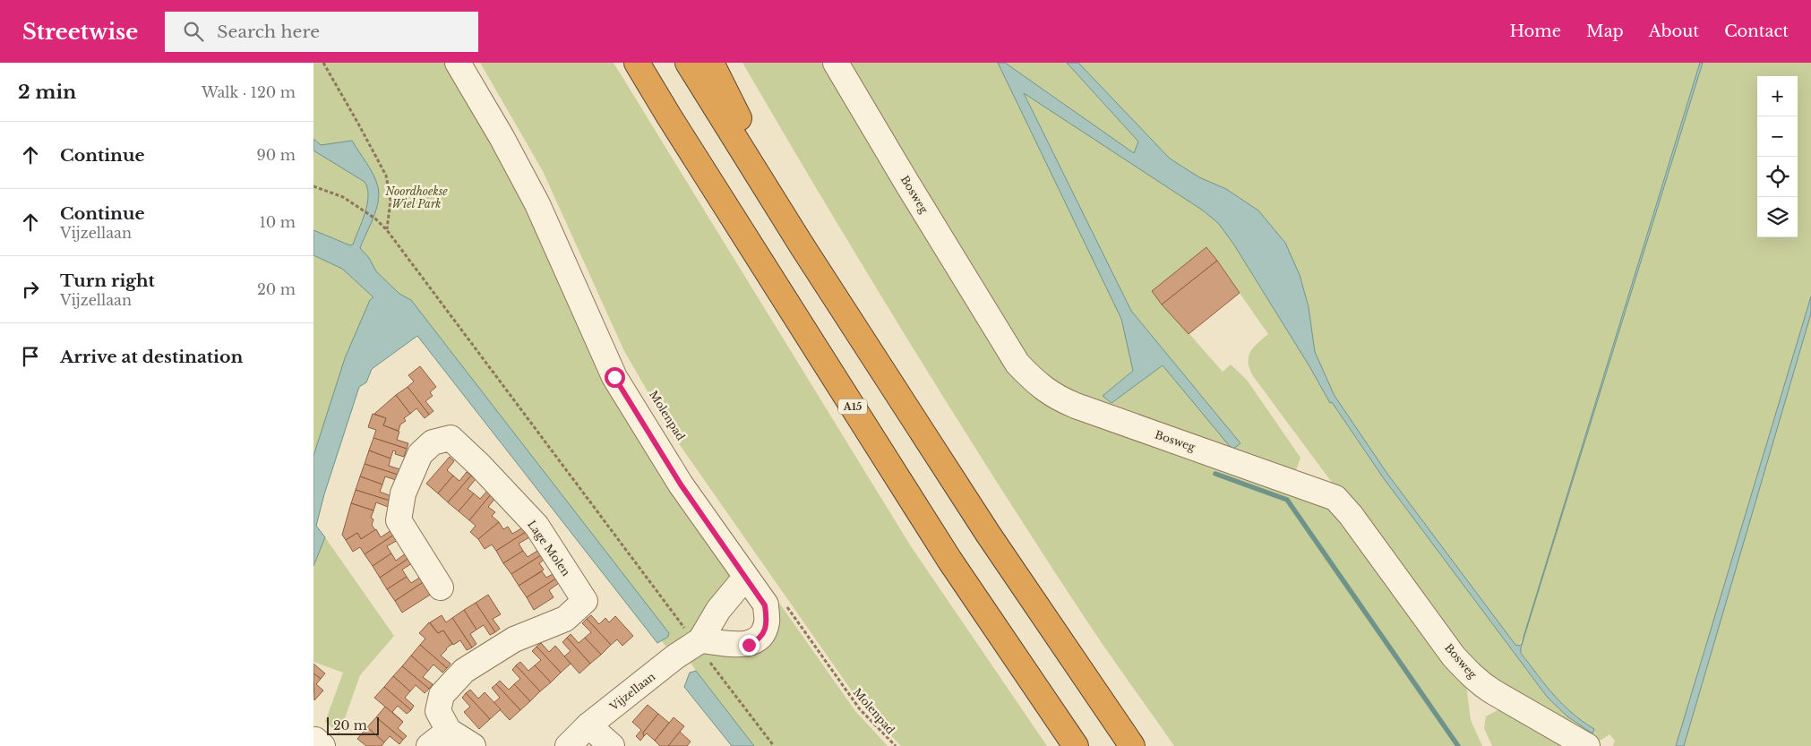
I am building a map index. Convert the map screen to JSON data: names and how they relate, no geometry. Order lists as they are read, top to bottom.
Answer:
{
  "streets": {
    "highway": ["A15"],
    "street": ["Bosweg", "Lage Molen", "Vijzellaan"],
    "path": ["Molenpad"]
  },
  "parks": ["Noordhoekse Wiel Park"],
  "scale_bar": "20 m",
  "page": {
    "header": "Streetwise",
    "search": "Search here",
    "nav": [
      "Home",
      "Map",
      "About",
      "Contact"
    ],
    "heading": ["2 min", "Walk · 120 m"],
    "map_buttons": ["+", "−"],
    "list": [
      ["Continue", "90 m"],
      ["Continue", "Vijzellaan", "10 m"],
      ["Turn right", "Vijzellaan", "20 m"],
      "Arrive at destination"
    ],
    "scale": "20 m"
  }
}
